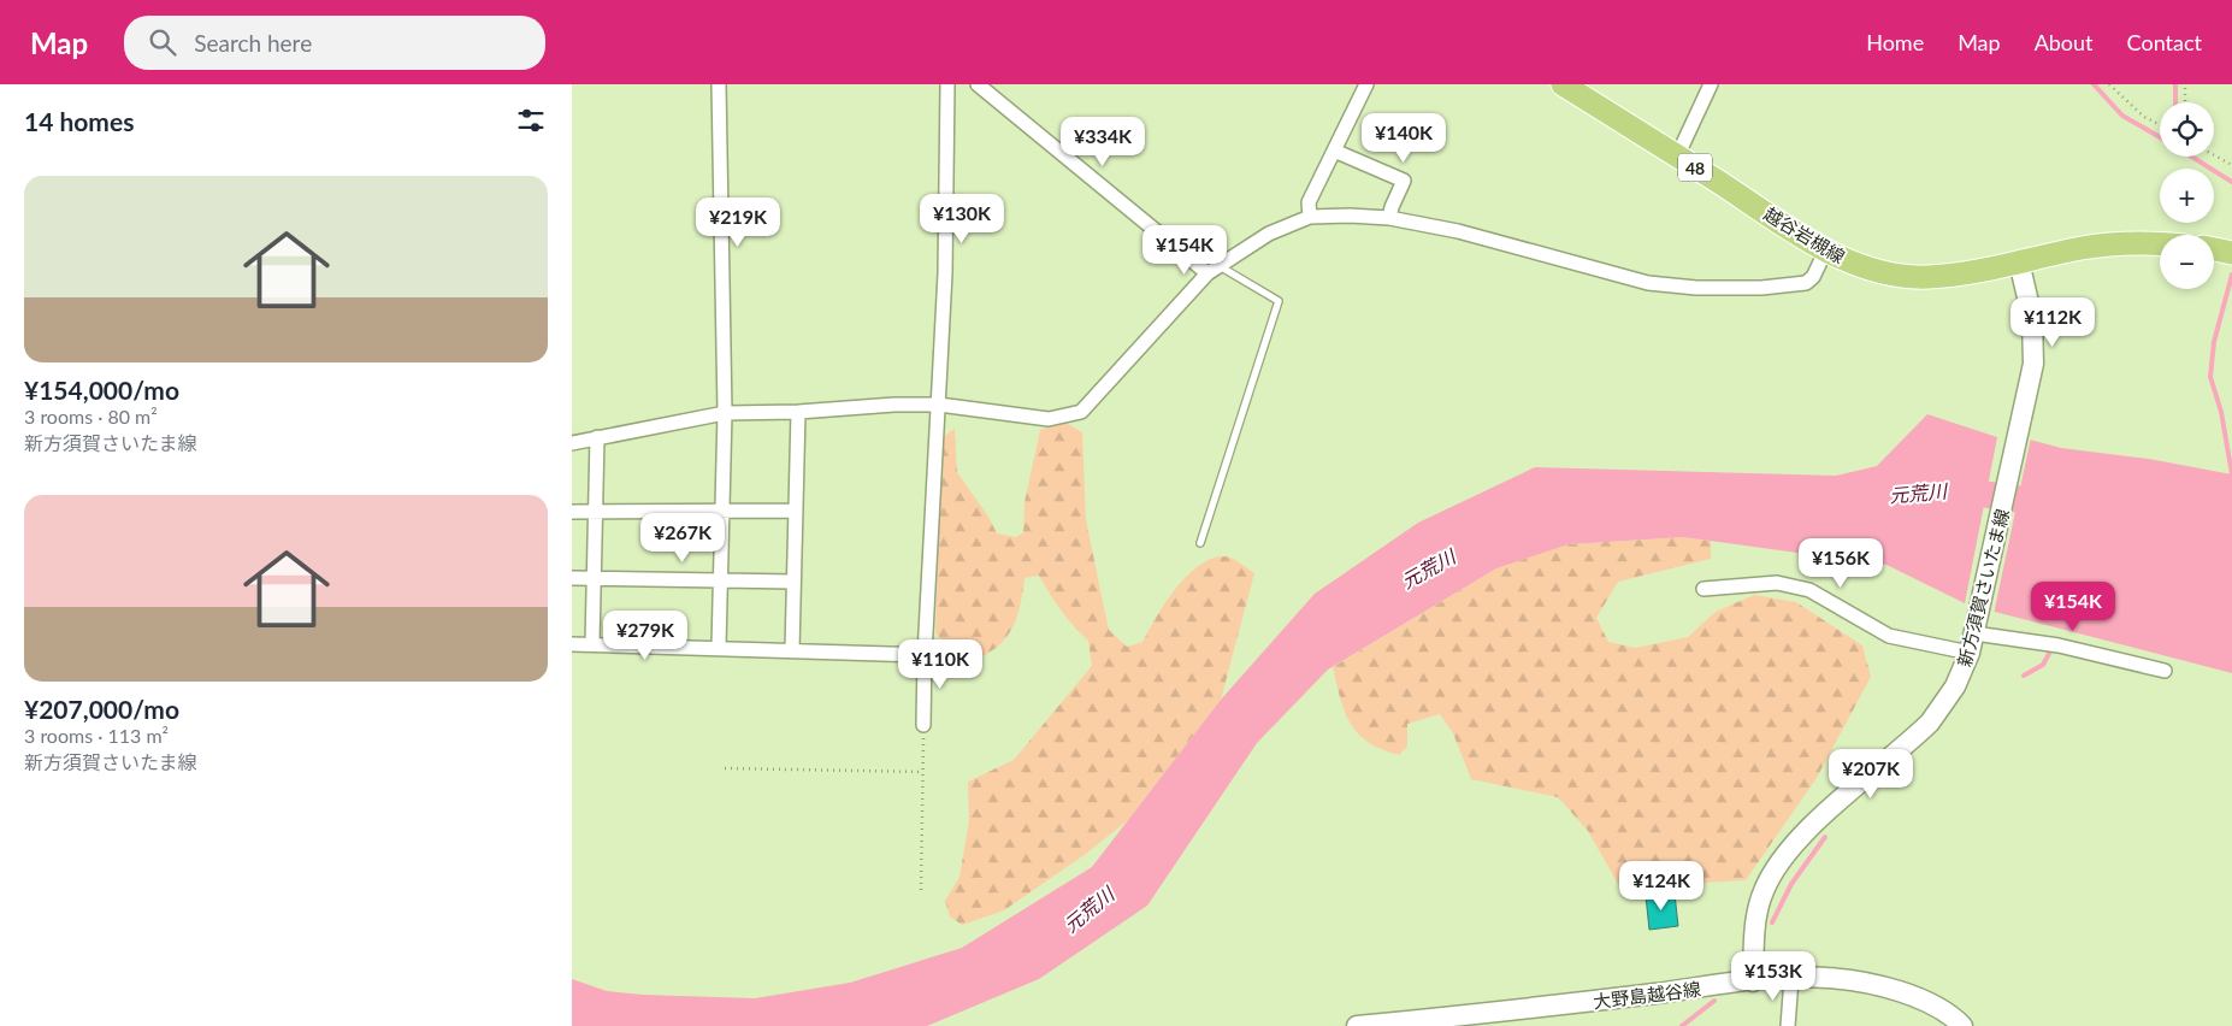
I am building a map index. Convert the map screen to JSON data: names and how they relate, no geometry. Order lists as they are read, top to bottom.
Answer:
{
  "streets": {
    "main road": [
      "48",
      "越谷岩槻線",
      "新方須賀さいたま線",
      "大野島越谷線"
    ]
  },
  "crossings": [
    ["越谷岩槻線", "新方須賀さいたま線"],
    ["新方須賀さいたま線", "大野島越谷線"]
  ],
  "water": ["元荒川"],
  "page": {
    "header": "Map",
    "search": "Search here",
    "nav": [
      "Home",
      "Map",
      "About",
      "Contact"
    ],
    "heading": "14 homes",
    "map_buttons": ["+", "−"],
    "price": [
      "¥140K",
      "¥334K",
      "¥130K",
      "¥219K",
      "¥154K",
      "¥112K",
      "¥267K",
      "¥156K",
      "¥154K",
      "¥279K",
      "¥110K",
      "¥207K",
      "¥124K",
      "¥153K"
    ],
    "list": [
      {
        "name": "¥154,000/mo",
        "note": "3 rooms · 80 m² · 新方須賀さいたま線"
      },
      {
        "name": "¥207,000/mo",
        "note": "3 rooms · 113 m² · 新方須賀さいたま線"
      }
    ]
  }
}
